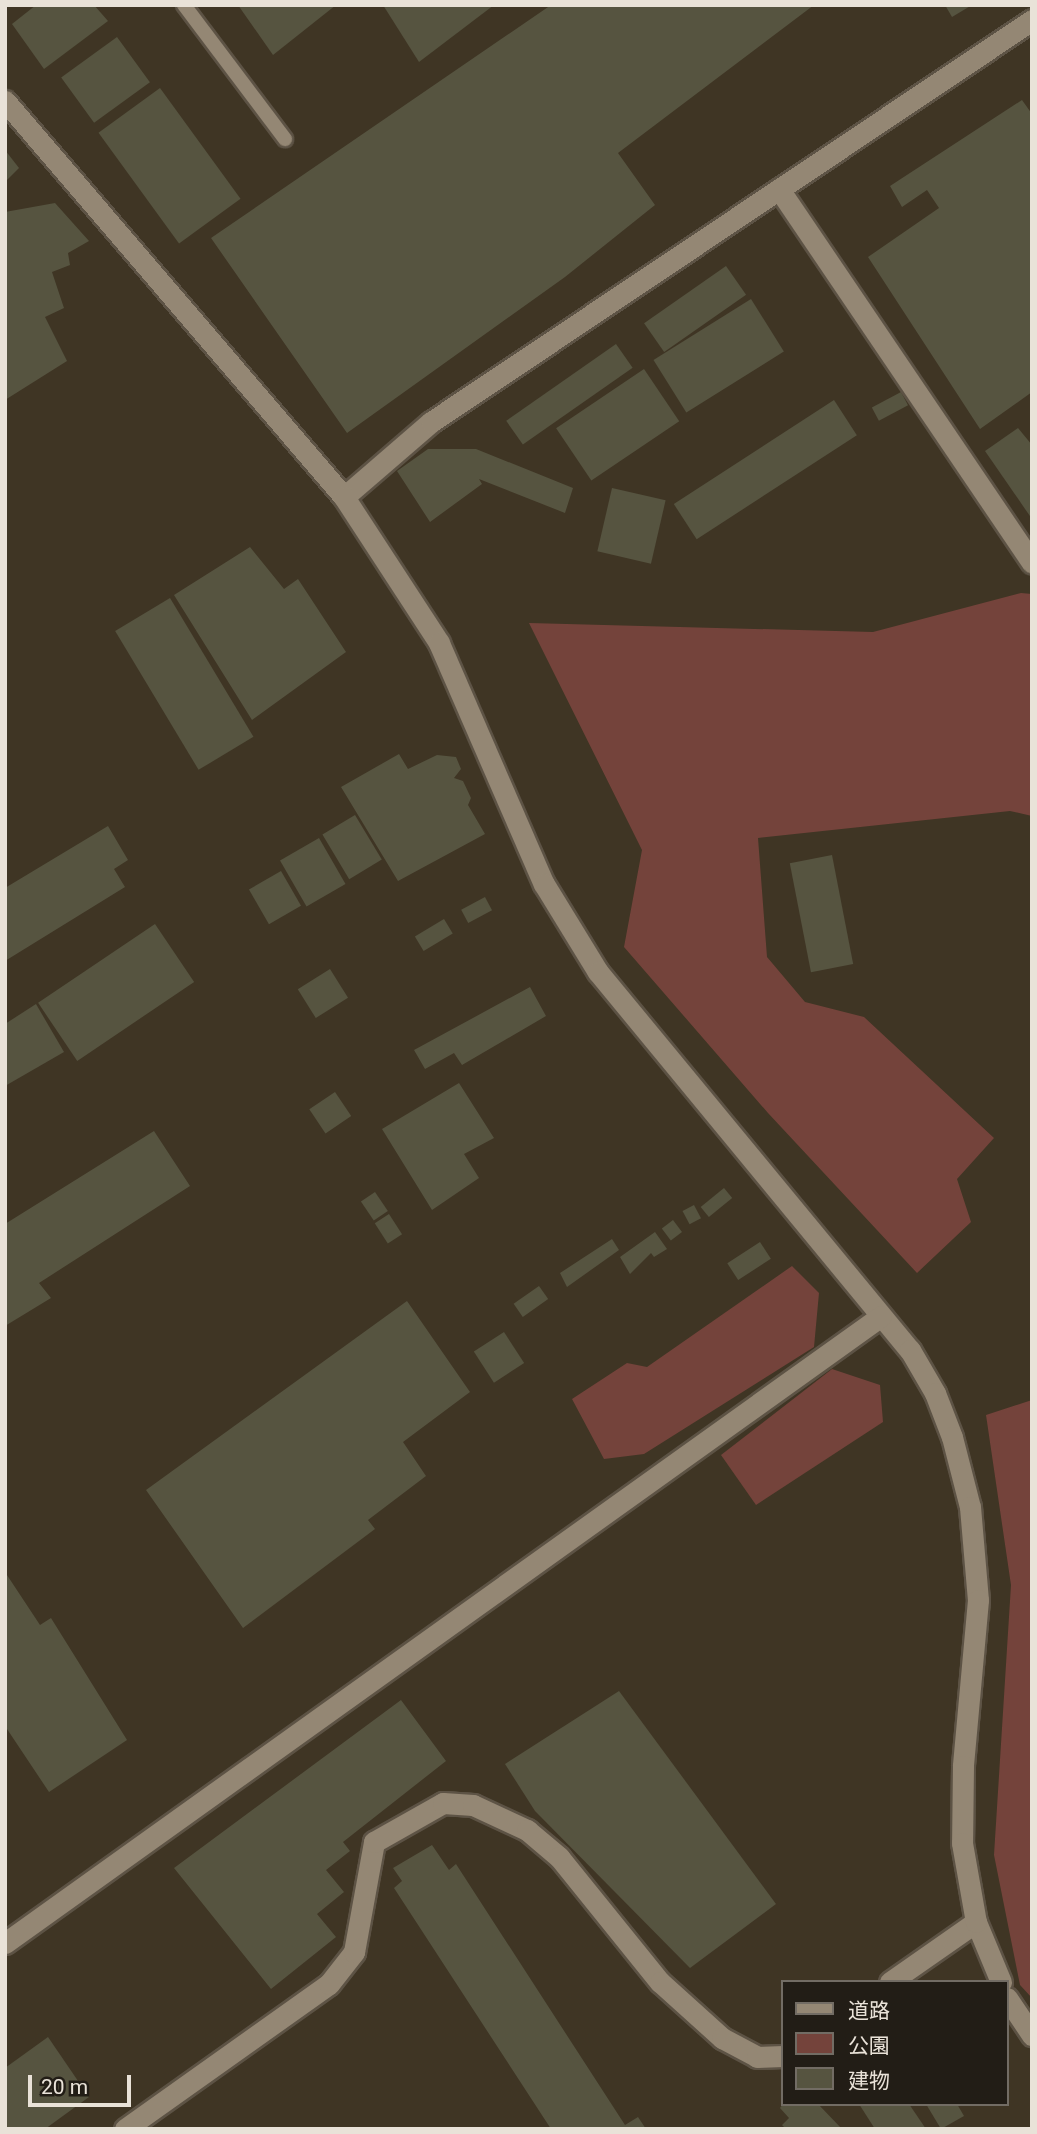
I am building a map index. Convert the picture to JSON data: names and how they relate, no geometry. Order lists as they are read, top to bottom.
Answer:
{
  "legend": ["道路", "公園", "建物"],
  "scale_bar": "20 m"
}
